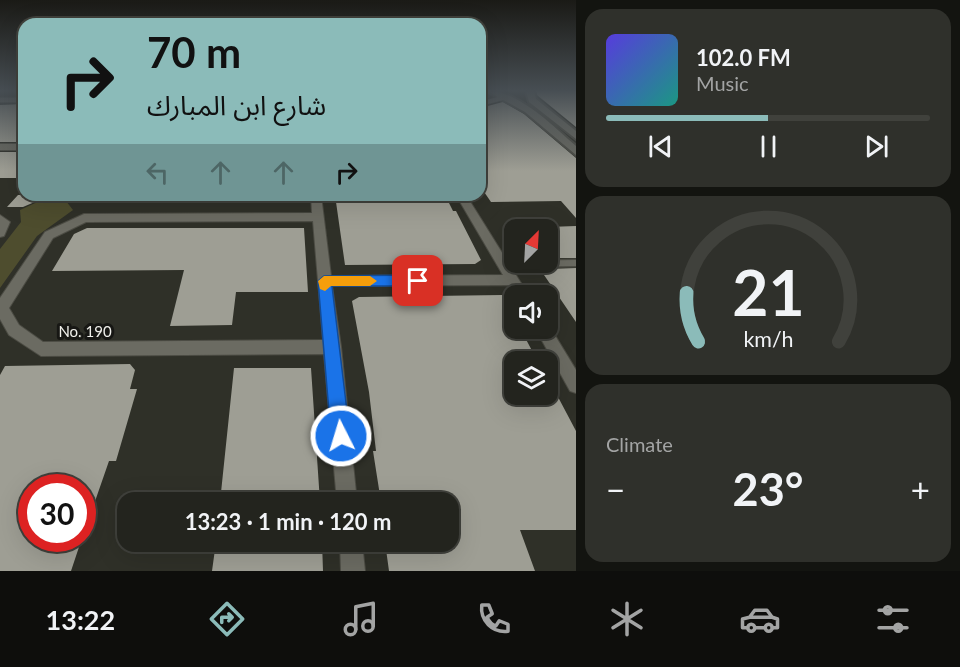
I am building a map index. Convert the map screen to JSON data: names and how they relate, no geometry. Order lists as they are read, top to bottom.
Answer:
{
  "streets": {
    "street": ["No. 190"]
  },
  "north": "top right",
  "page": {
    "turn": ["70 m", "شارع ابن المبارك"],
    "song": ["102.0 FM", "Music"],
    "tile": "Climate",
    "heat": ["−", "23°", "+"],
    "limit": "30",
    "trip": "13:23 · 1 min · 120 m",
    "tabs": "13:22",
    "gauge": ["21", "km/h"]
  }
}
